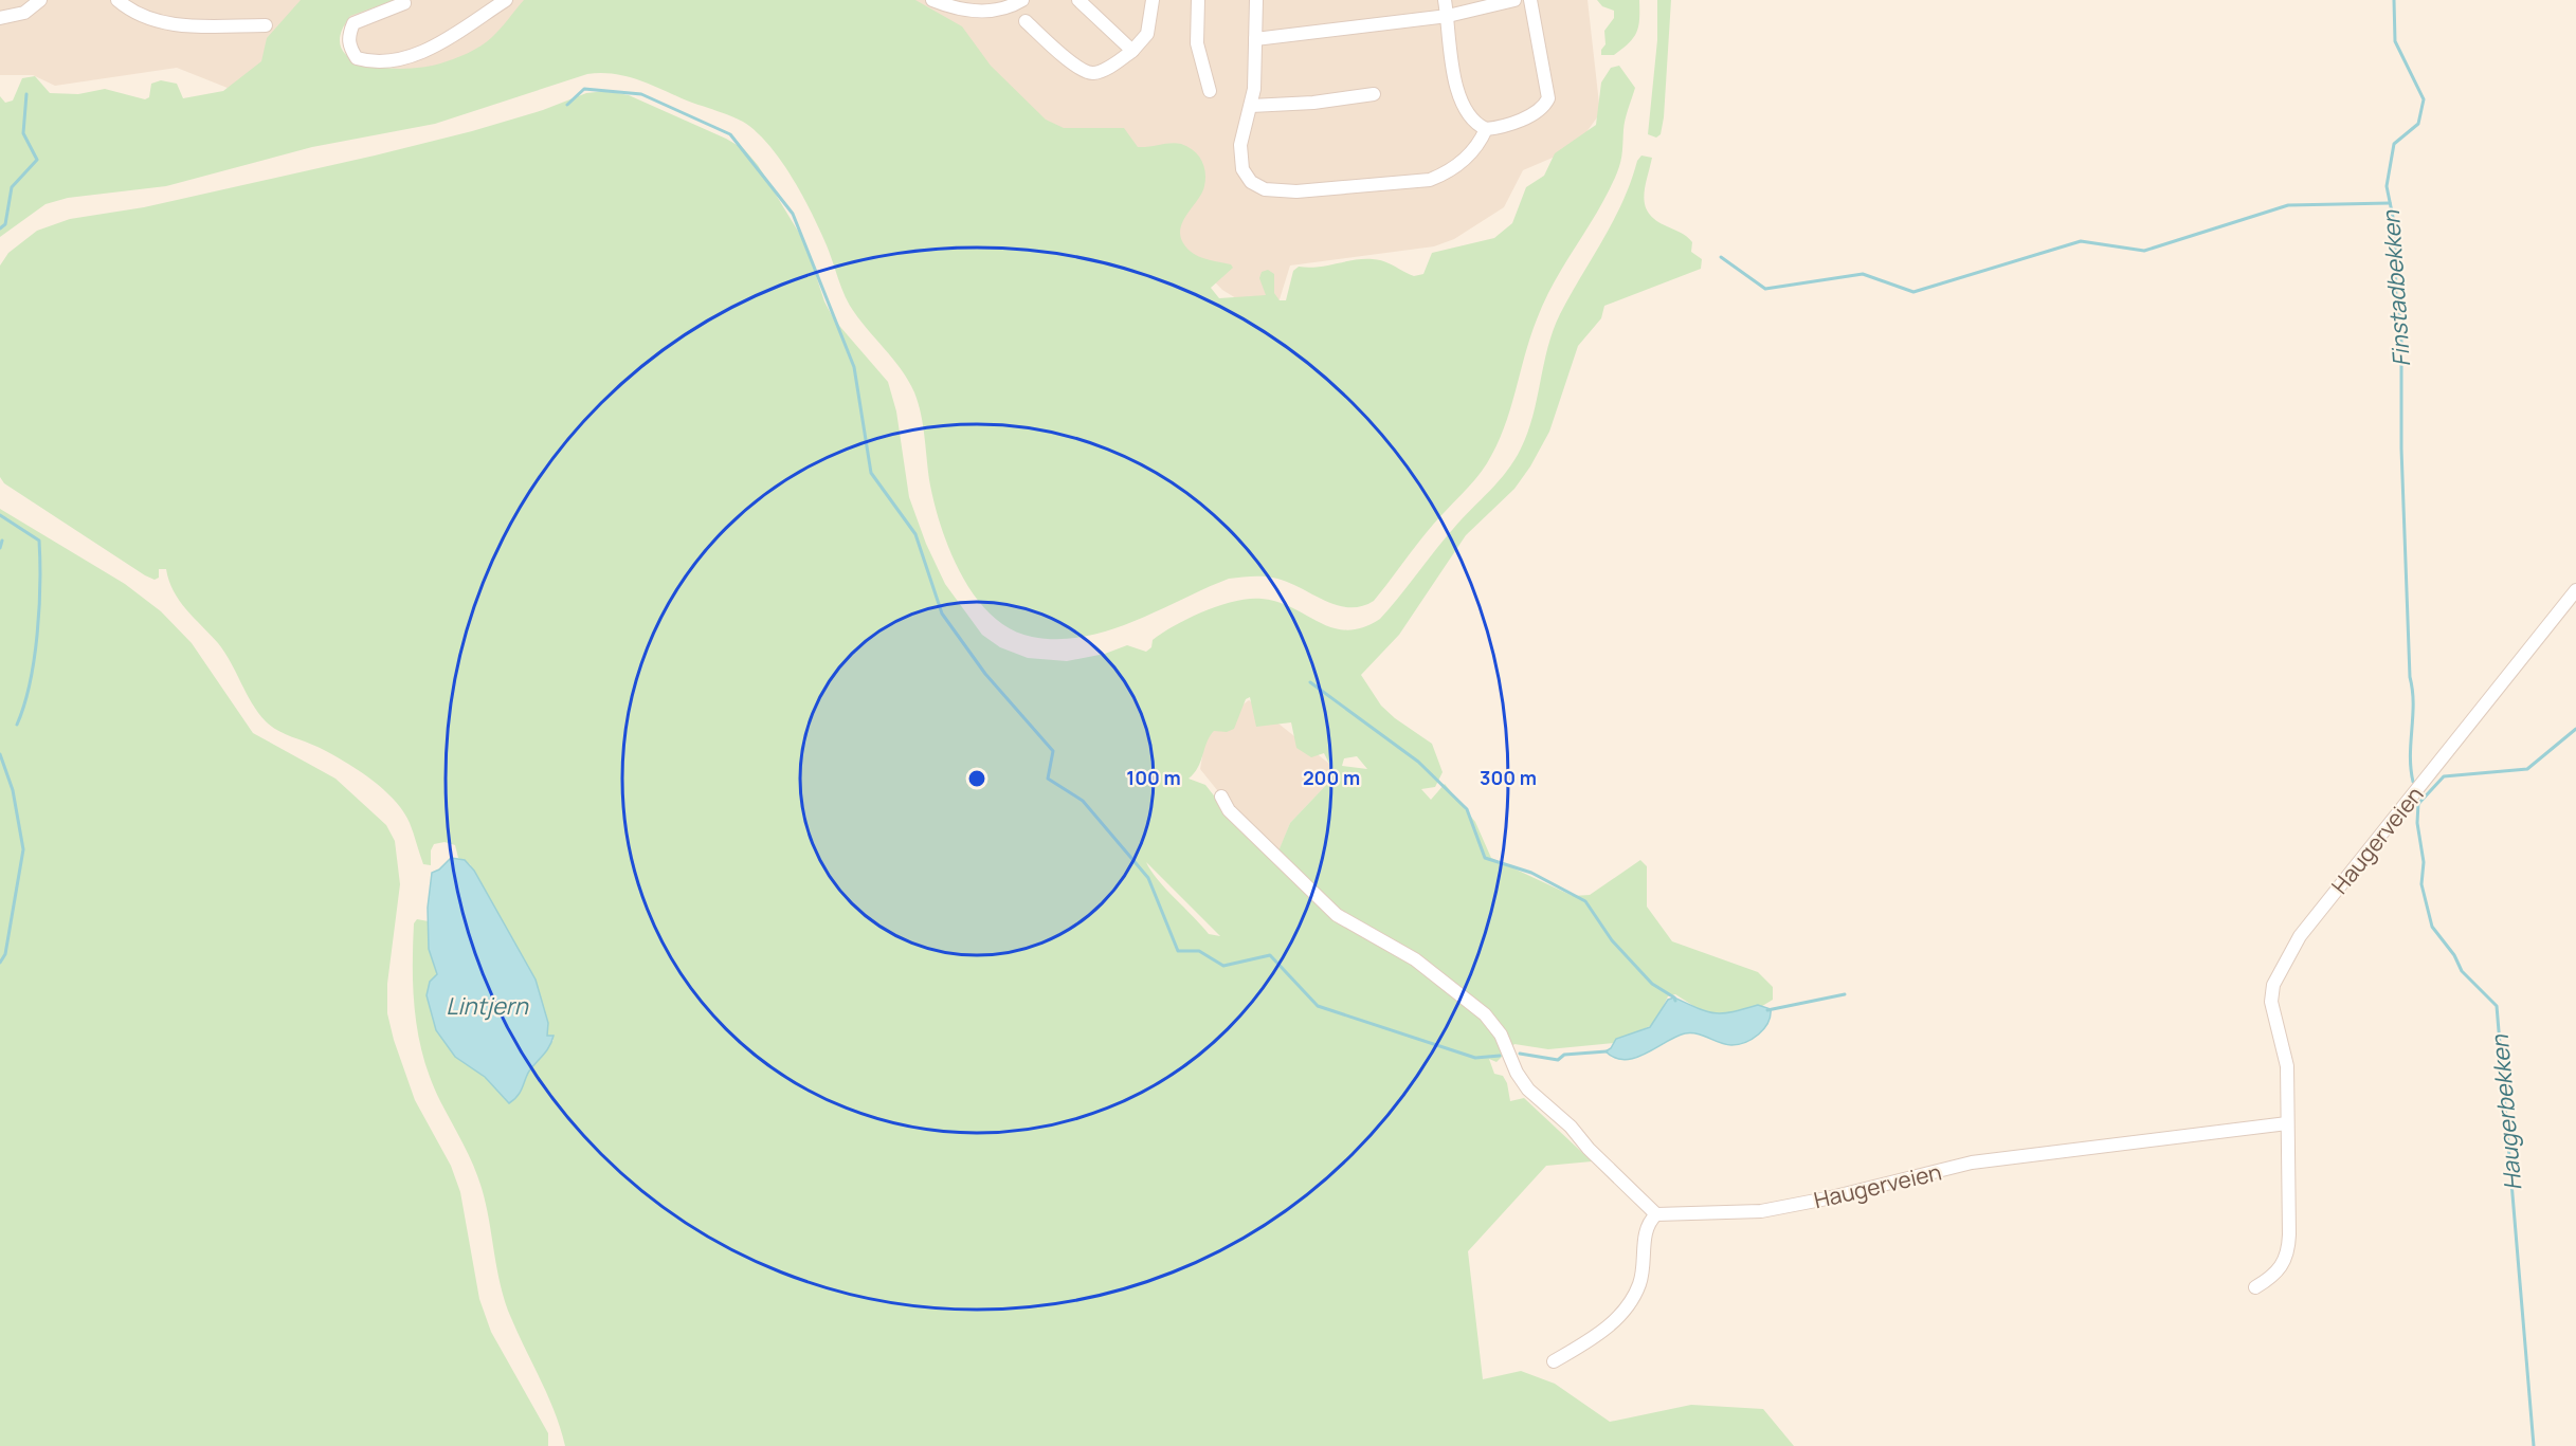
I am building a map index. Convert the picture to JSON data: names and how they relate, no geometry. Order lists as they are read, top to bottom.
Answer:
{
  "streets": {
    "street": ["Haugerveien"]
  },
  "water": ["Finstadbekken", "Lintjern", "Haugerbekken"],
  "rings": ["100 m", "200 m", "300 m"]
}
